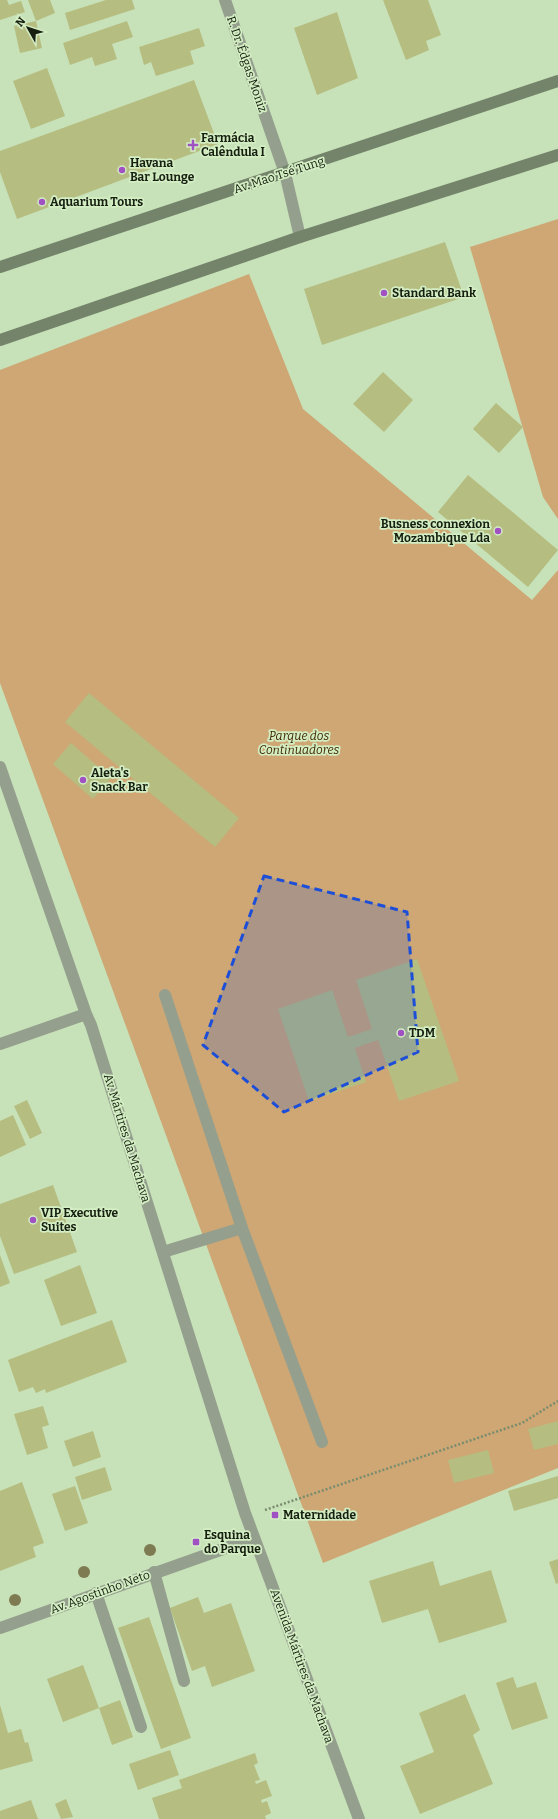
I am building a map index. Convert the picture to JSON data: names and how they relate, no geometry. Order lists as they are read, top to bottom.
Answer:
{
  "streets": {
    "main road": ["Av. Mao Tsé Tung"],
    "street": [
      "R. Dr. Édgas Moniz",
      "Av. Mártires da Machava",
      "Av. Agostinho Neto",
      "Avenida Mártires da Machava"
    ]
  },
  "crossings": [
    ["R. Dr. Édgas Moniz", "Av. Mao Tsé Tung"],
    ["Av. Mártires da Machava", "Avenida Mártires da Machava"],
    ["Av. Agostinho Neto", "Avenida Mártires da Machava"]
  ],
  "parks": ["Parque dos Continuadores"],
  "places": {
    "health": ["Farmácia Calêndula I"],
    "other": [
      "Havana Bar Lounge",
      "Aquarium Tours",
      "Standard Bank",
      "Busness connexion Mozambique Lda",
      "Aleta's Snack Bar",
      "TDM",
      "VIP Executive Suites"
    ],
    "transit": ["Maternidade", "Esquina do Parque"]
  },
  "north": "top left"
}
